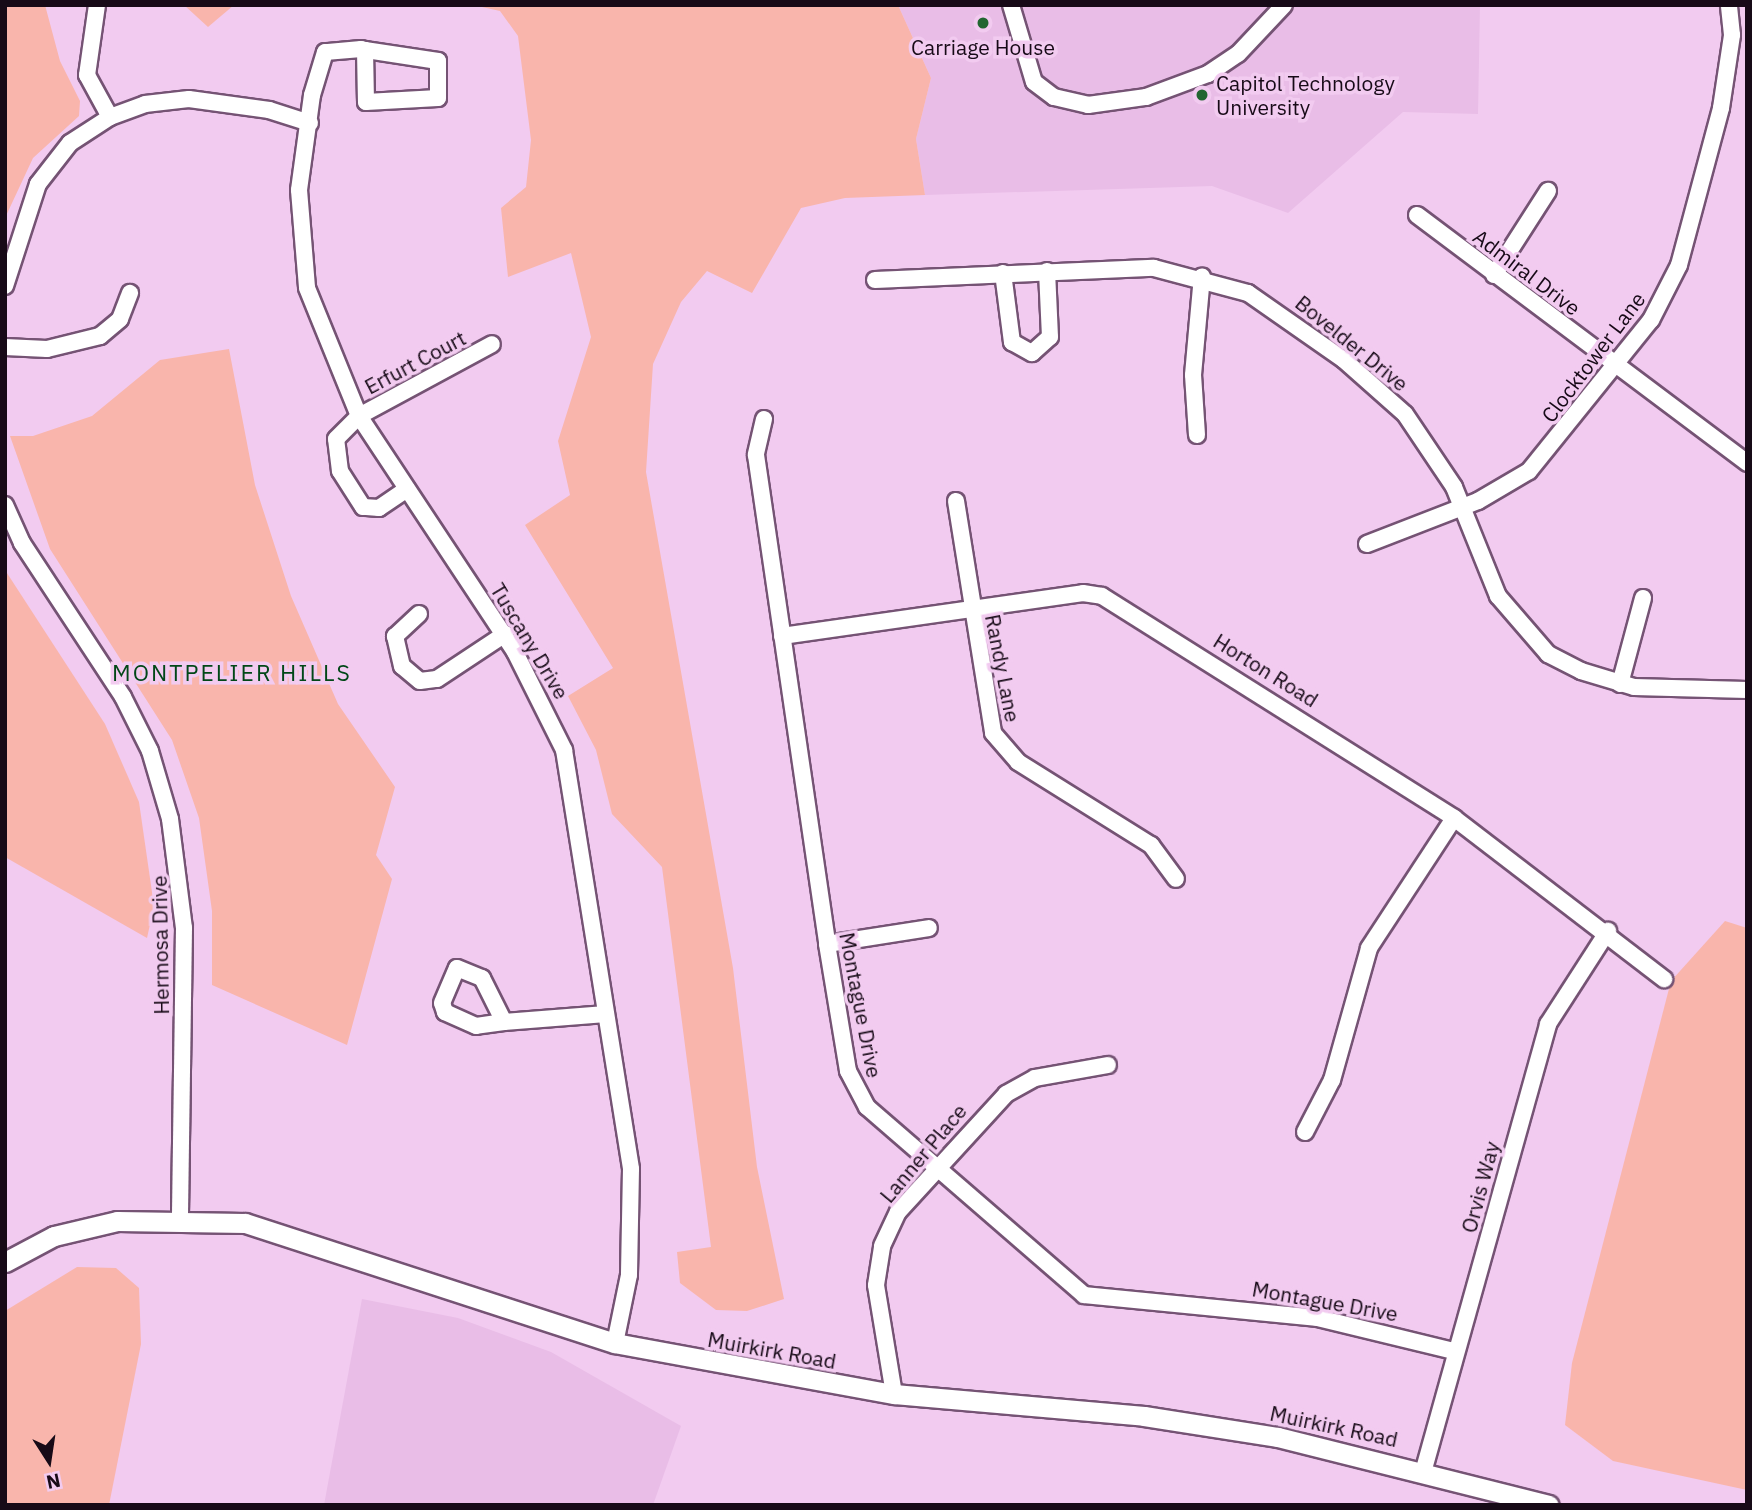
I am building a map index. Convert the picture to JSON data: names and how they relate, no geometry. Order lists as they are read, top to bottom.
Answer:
{
  "streets": {
    "main road": ["Muirkirk Road"],
    "street": [
      "Admiral Drive",
      "Bovelder Drive",
      "Clocktower Lane",
      "Erfurt Court",
      "Tuscany Drive",
      "Randy Lane",
      "Horton Road",
      "Hermosa Drive",
      "Montague Drive",
      "Lanner Place",
      "Orvis Way"
    ]
  },
  "crossings": [
    ["Admiral Drive", "Clocktower Lane"],
    ["Bovelder Drive", "Clocktower Lane"],
    ["Erfurt Court", "Tuscany Drive"],
    ["Tuscany Drive", "Muirkirk Road"],
    ["Randy Lane", "Horton Road"],
    ["Horton Road", "Montague Drive"],
    ["Horton Road", "Orvis Way"],
    ["Hermosa Drive", "Muirkirk Road"],
    ["Montague Drive", "Lanner Place"],
    ["Montague Drive", "Orvis Way"],
    ["Lanner Place", "Muirkirk Road"],
    ["Orvis Way", "Muirkirk Road"]
  ],
  "districts": ["MONTPELIER HILLS"],
  "places": ["Carriage House", "Capitol Technology University"],
  "north": "bottom"
}
